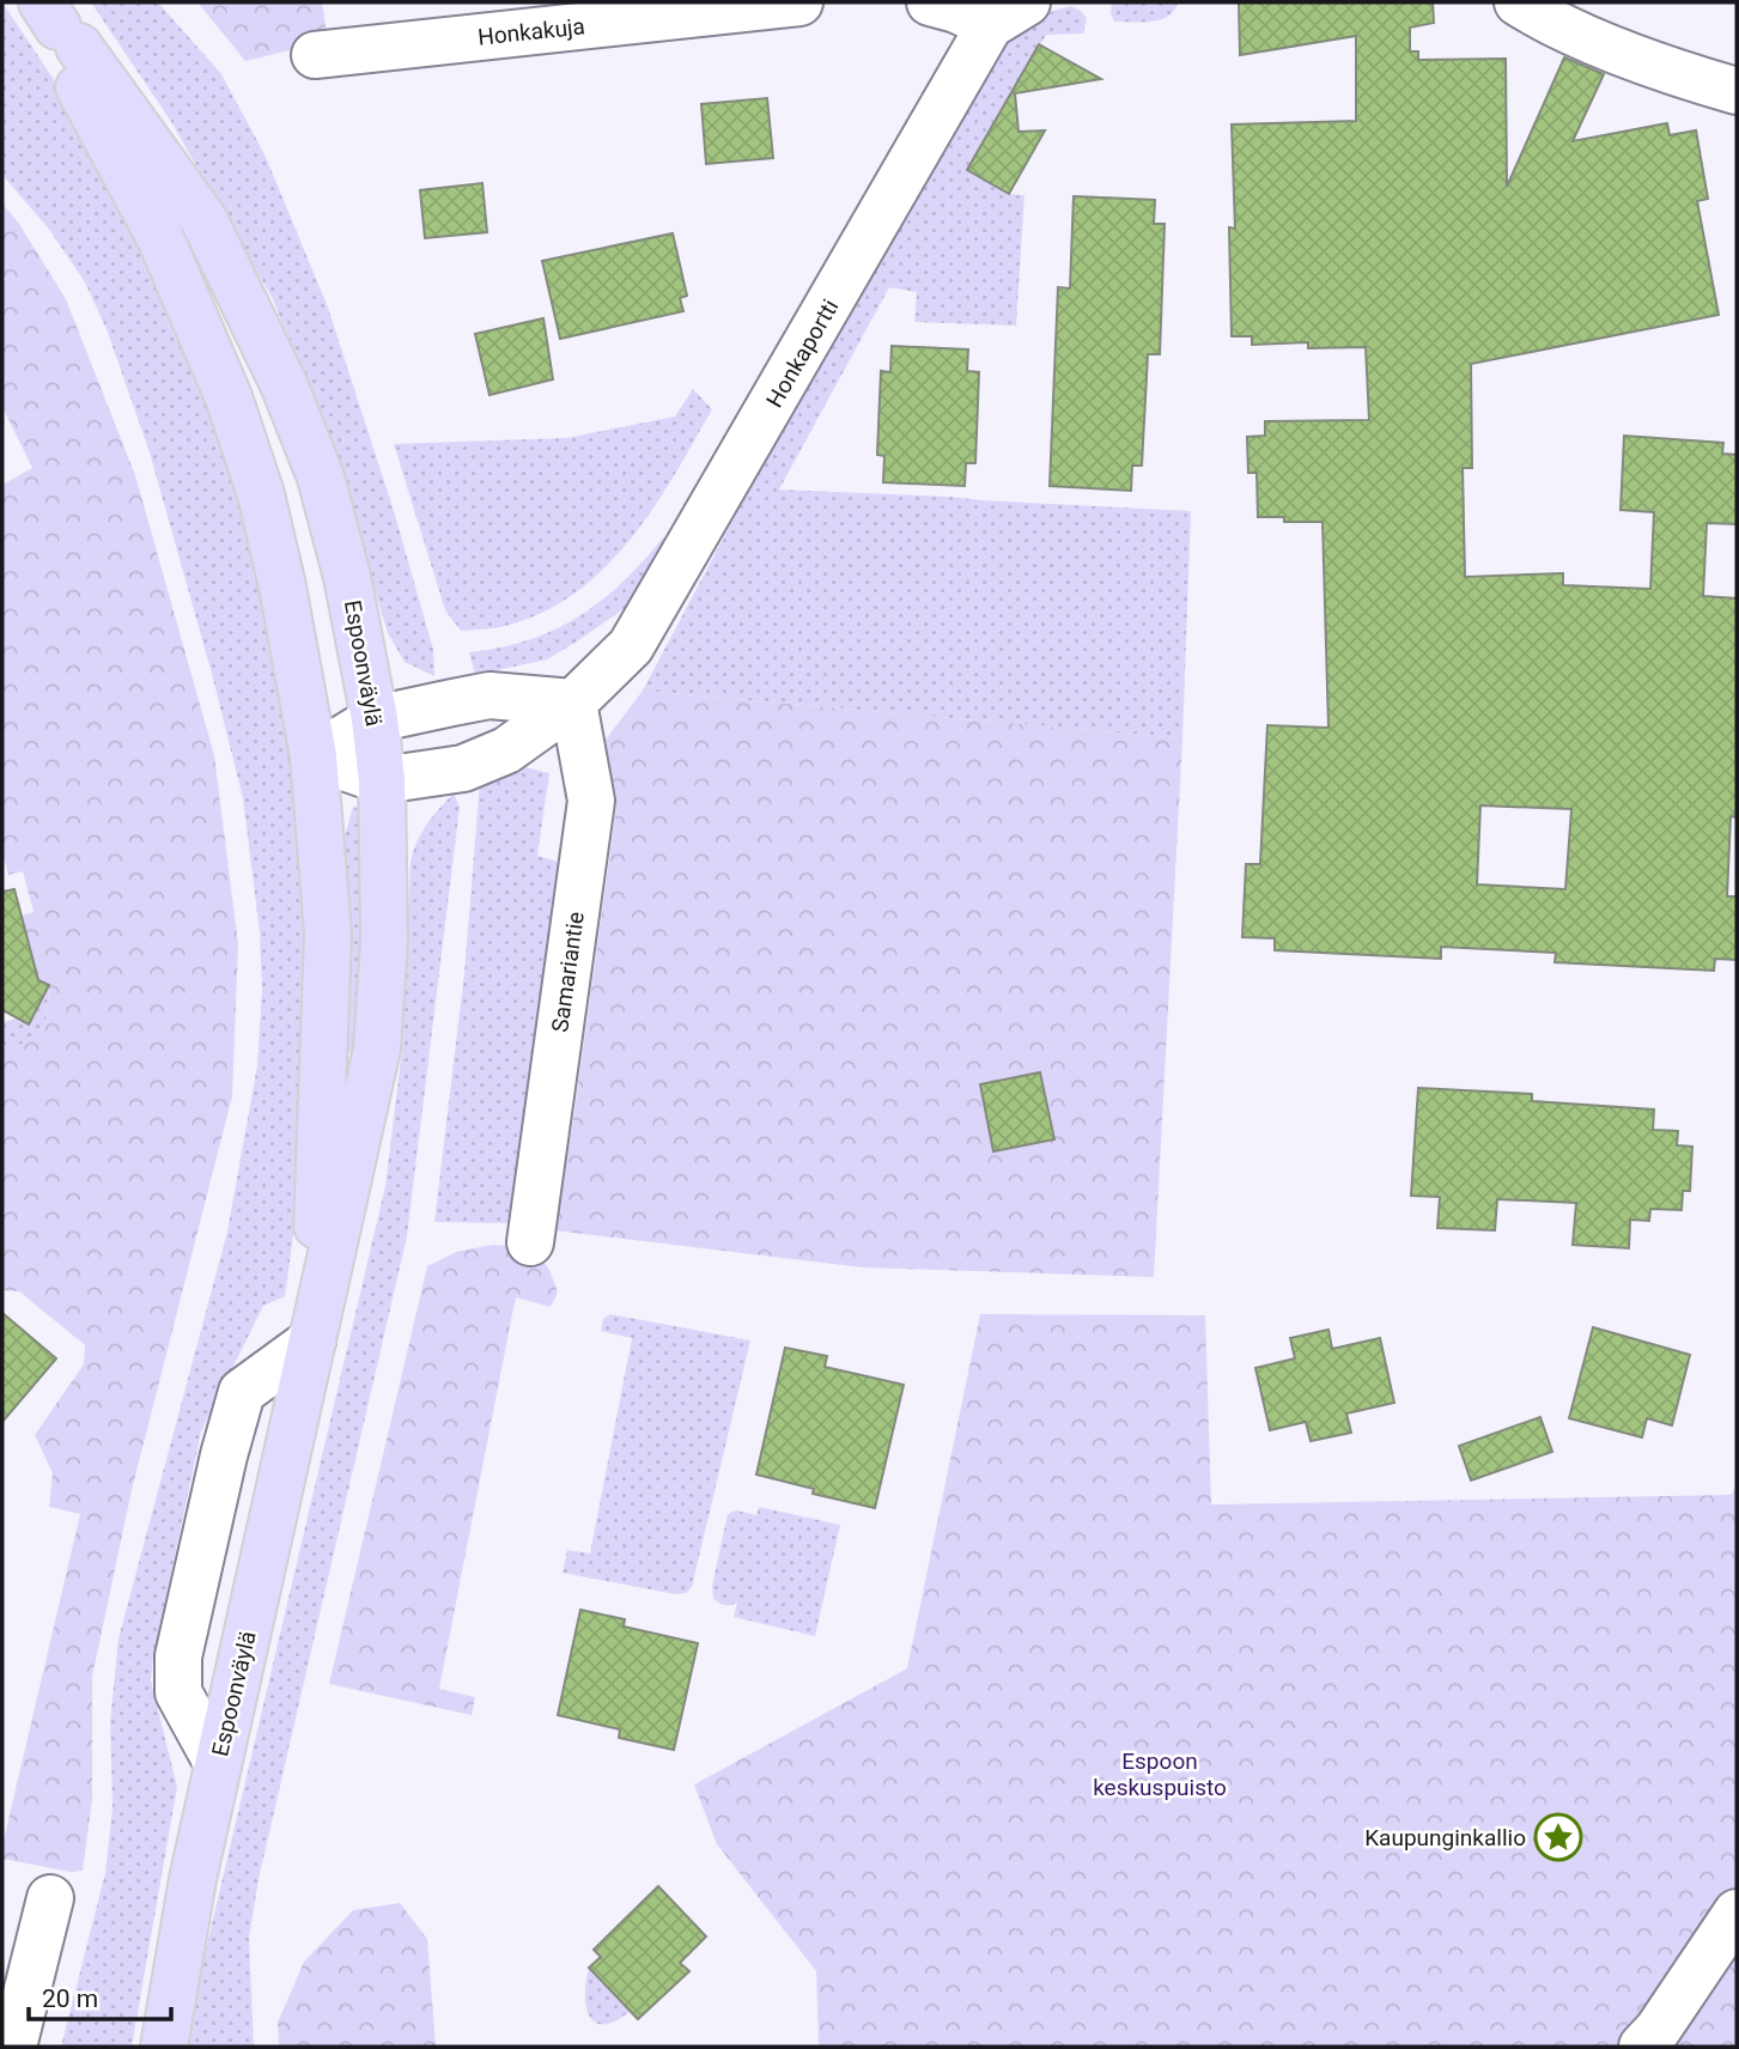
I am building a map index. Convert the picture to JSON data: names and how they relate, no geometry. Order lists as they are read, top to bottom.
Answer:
{
  "streets": {
    "main road": ["Espoonväylä"],
    "street": ["Honkakuja", "Honkaportti", "Samariantie"]
  },
  "crossings": [
    ["Honkaportti", "Espoonväylä"],
    ["Honkaportti", "Samariantie"]
  ],
  "parks": ["Espoon keskuspuisto"],
  "places": {
    "place": ["Kaupunginkallio"]
  },
  "scale_bar": "20 m"
}
